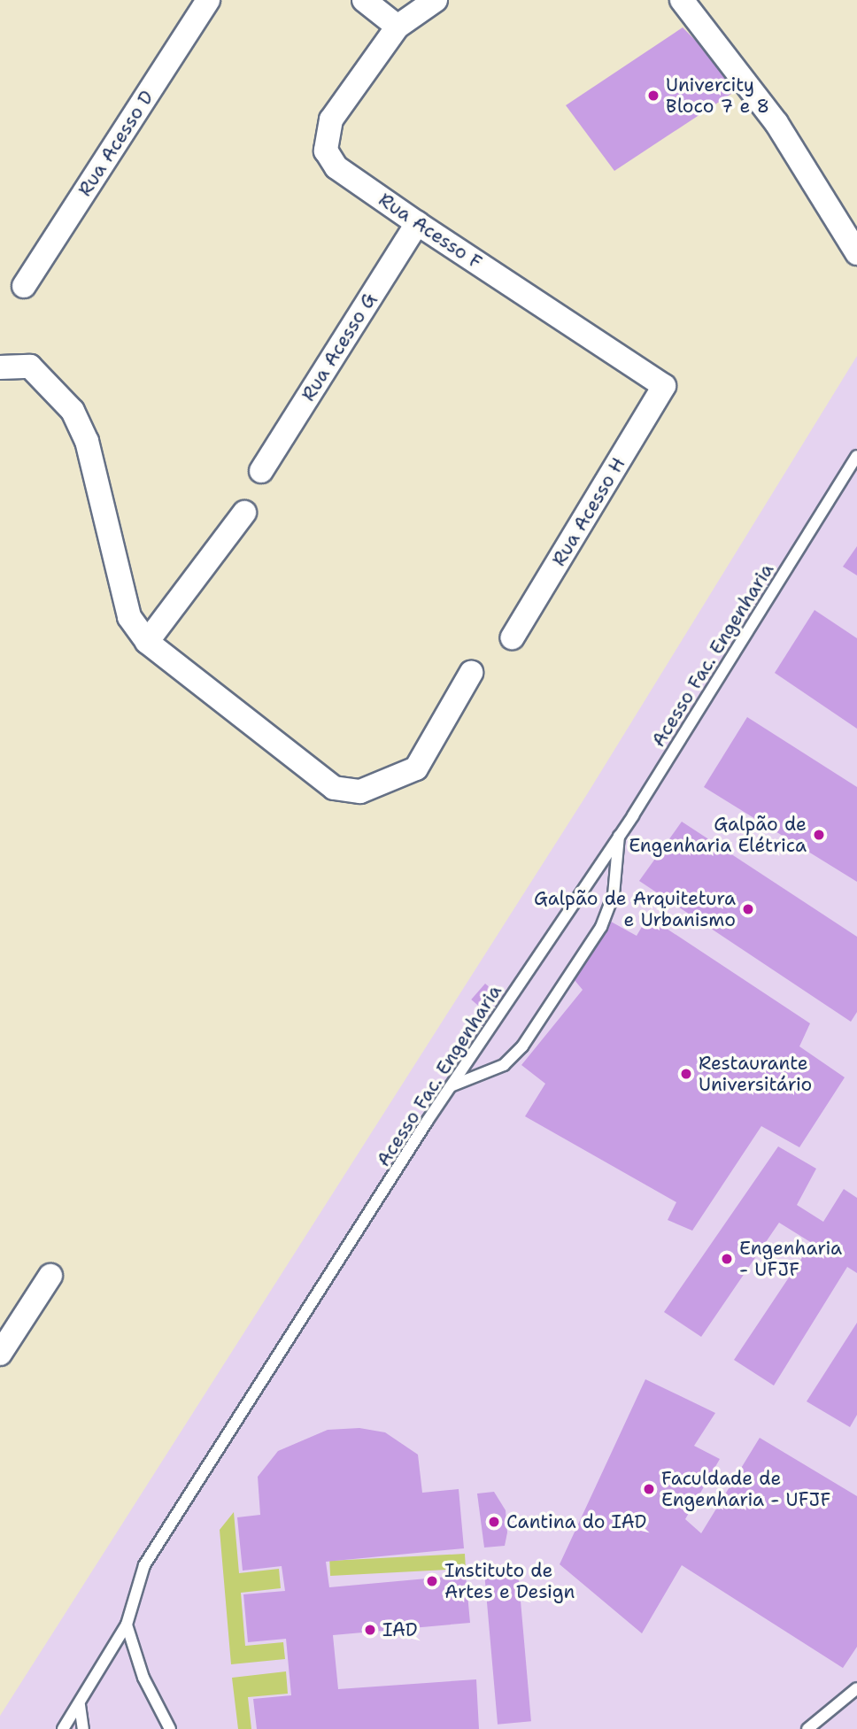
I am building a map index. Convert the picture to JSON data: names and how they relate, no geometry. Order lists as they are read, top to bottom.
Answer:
{
  "streets": {
    "street": [
      "Rua Acesso D",
      "Rua Acesso F",
      "Rua Acesso G",
      "Rua Acesso H"
    ],
    "lane": ["Acesso Fac. Engenharia"]
  },
  "crossings": [
    ["Rua Acesso F", "Rua Acesso G"],
    ["Rua Acesso F", "Rua Acesso H"]
  ],
  "places": [
    "Univercity Bloco 7 e 8",
    "Galpão de Engenharia Elétrica",
    "Galpão de Arquitetura e Urbanismo",
    "Restaurante Universitário",
    "Engenharia - UFJF",
    "Faculdade de Engenharia - UFJF",
    "Cantina do IAD",
    "Instituto de Artes e Design",
    "IAD"
  ]
}
